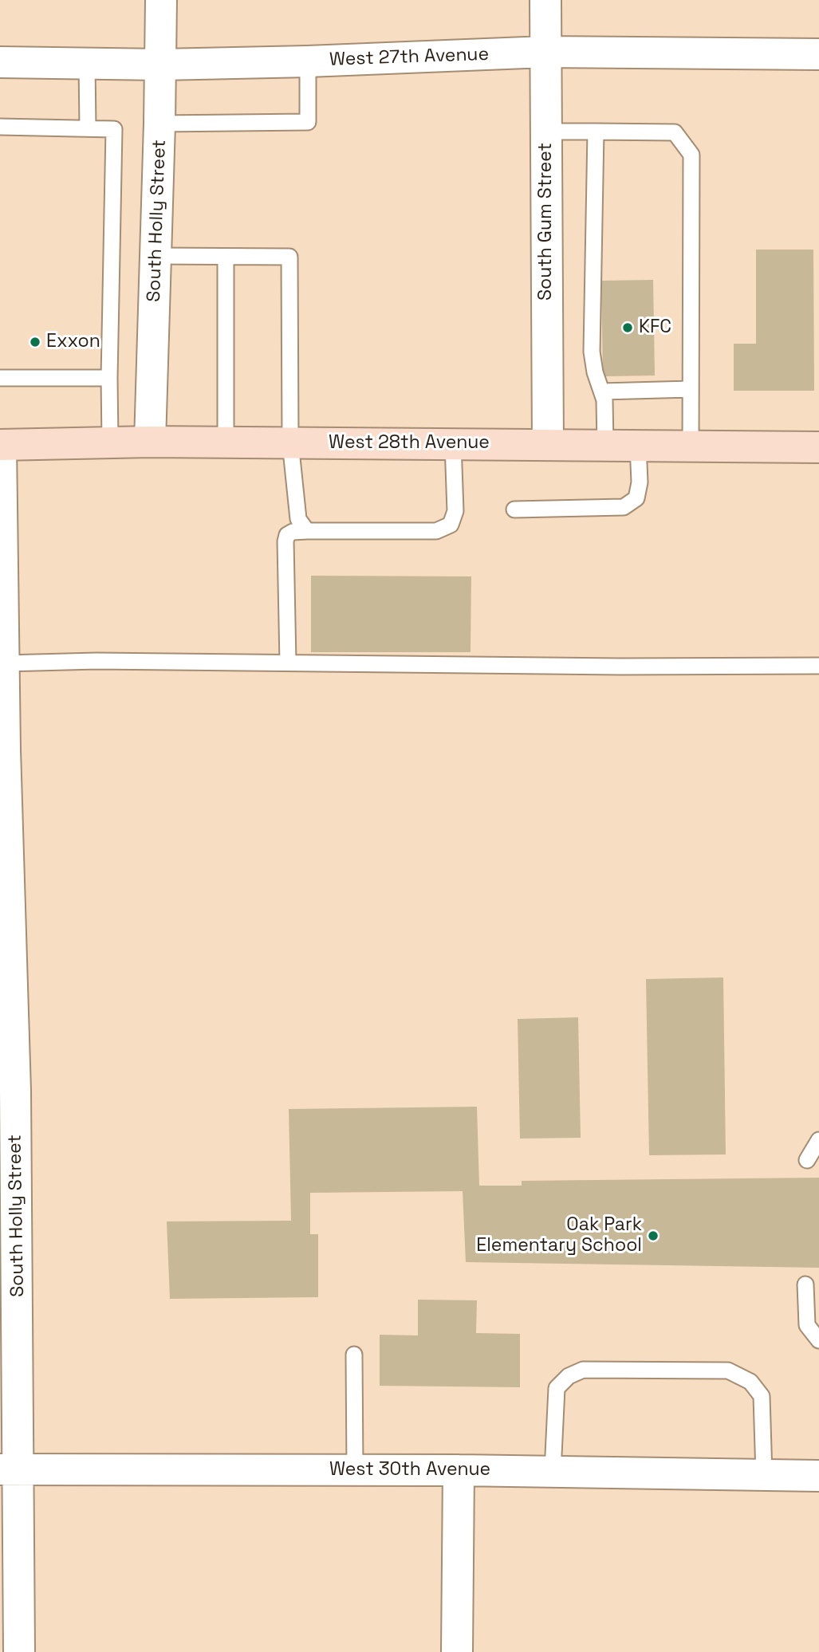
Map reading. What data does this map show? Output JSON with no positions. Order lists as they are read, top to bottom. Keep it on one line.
{"streets":{"main road":["West 28th Avenue"],"street":["West 27th Avenue","South Holly Street","South Gum Street","West 30th Avenue"]},"crossings":[["West 27th Avenue","South Holly Street"],["West 27th Avenue","South Gum Street"],["South Holly Street","West 28th Avenue"],["South Holly Street","West 30th Avenue"],["South Gum Street","West 28th Avenue"]],"places":["KFC","Exxon","Oak Park Elementary School"]}
